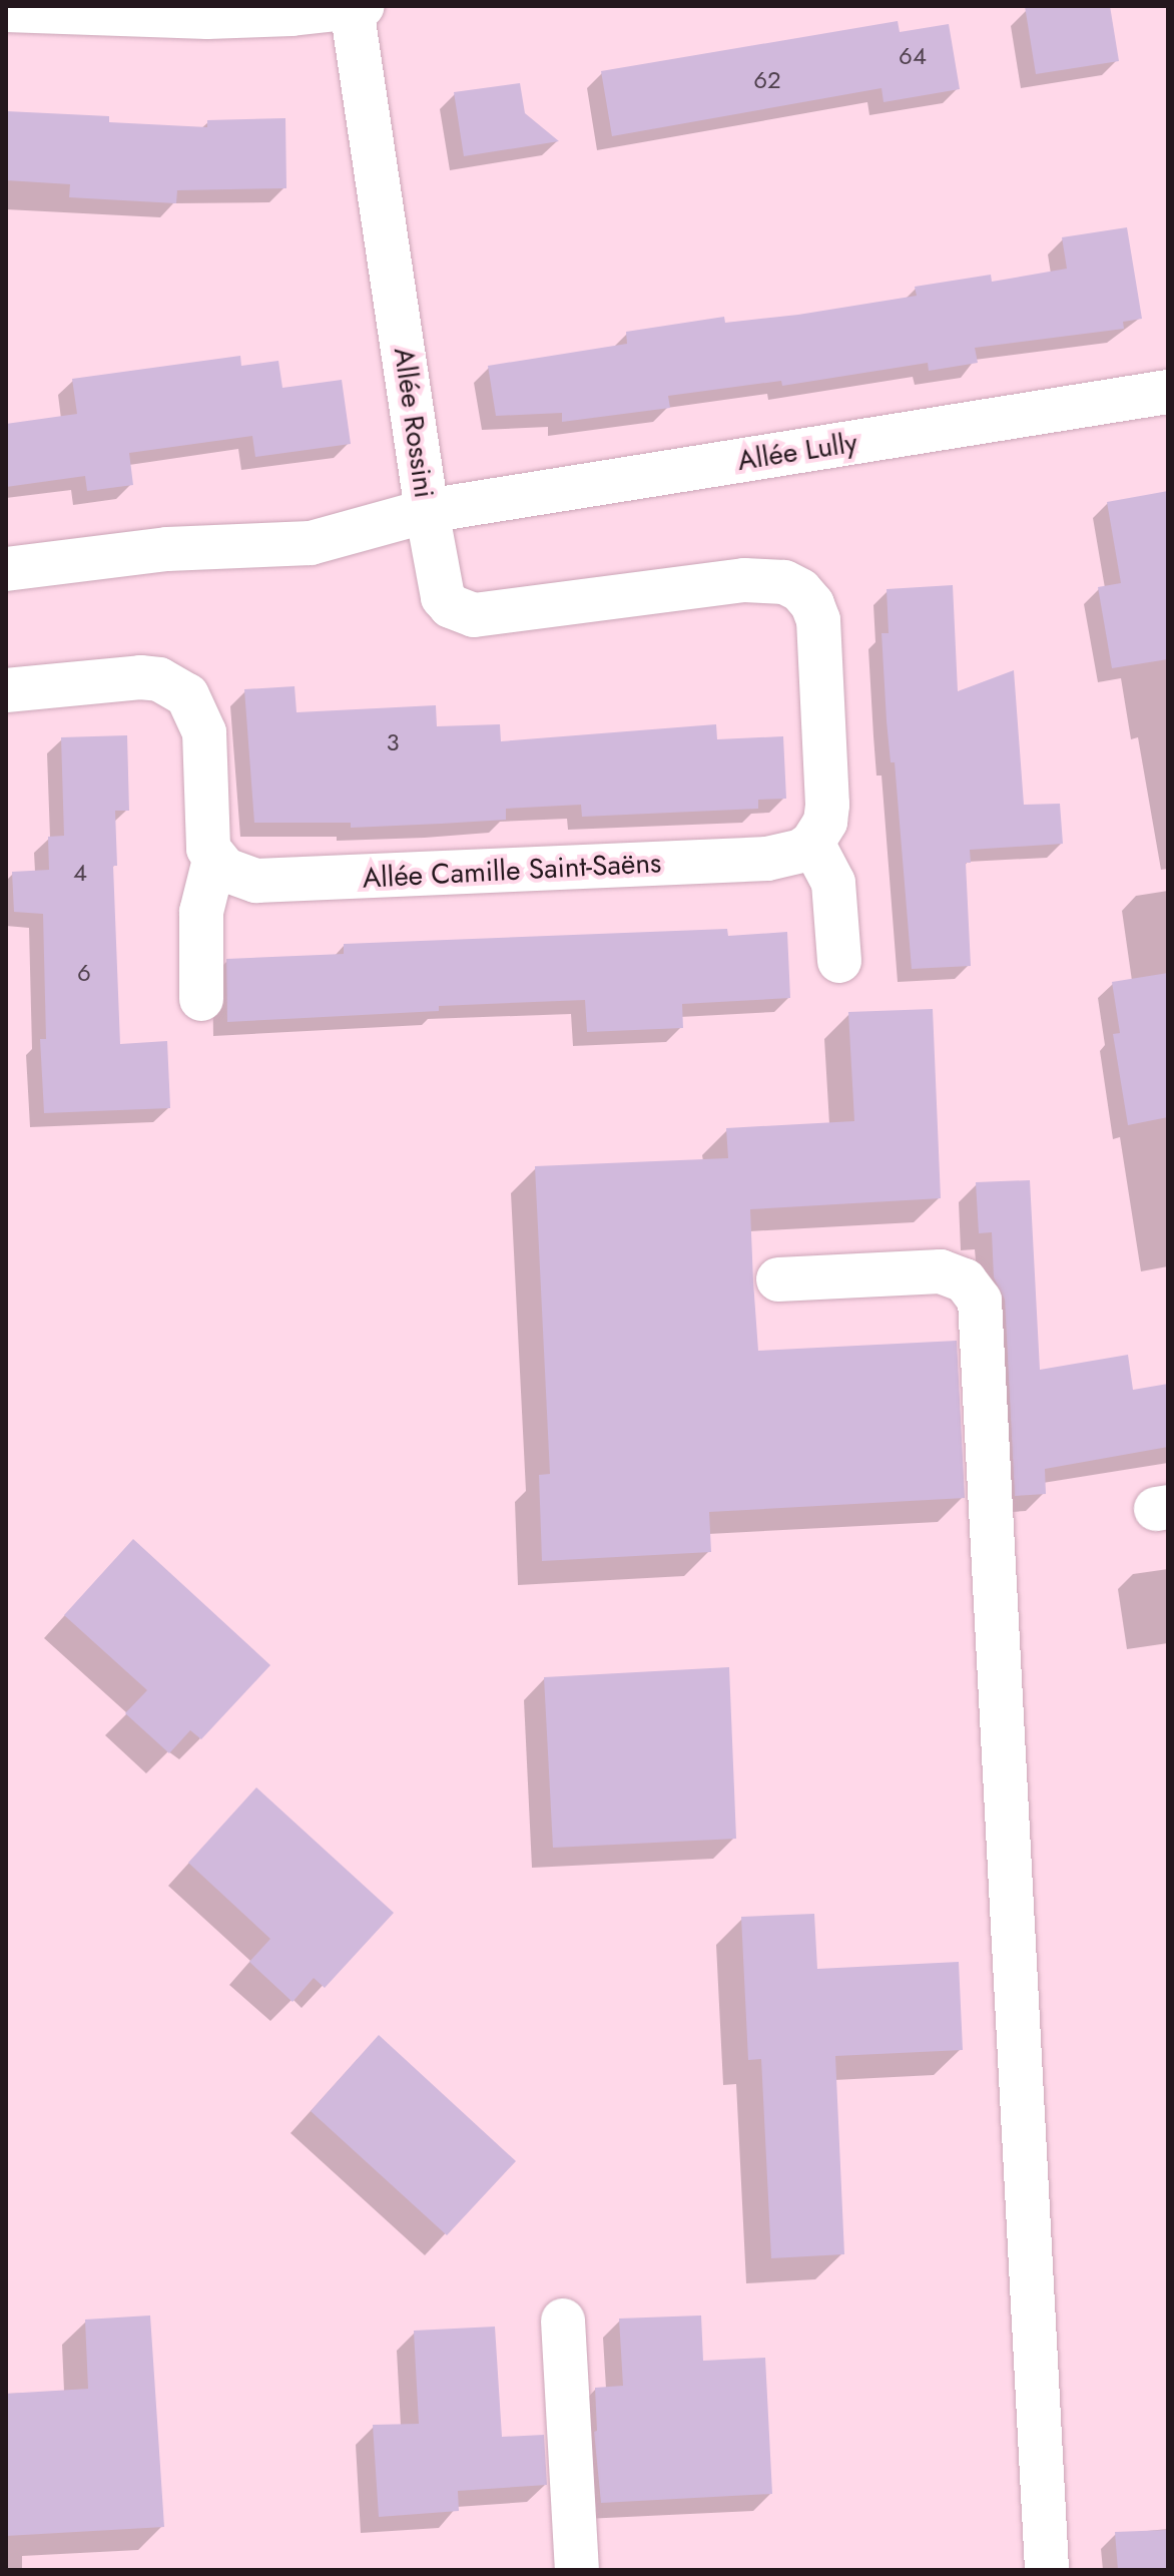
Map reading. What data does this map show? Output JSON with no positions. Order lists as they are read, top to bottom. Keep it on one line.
{"streets":{"street":["Allée Rossini","Allée Lully","Allée Camille Saint-Saëns"]},"crossings":[["Allée Rossini","Allée Lully"]],"house_numbers":["64","62","3","4","6"]}
